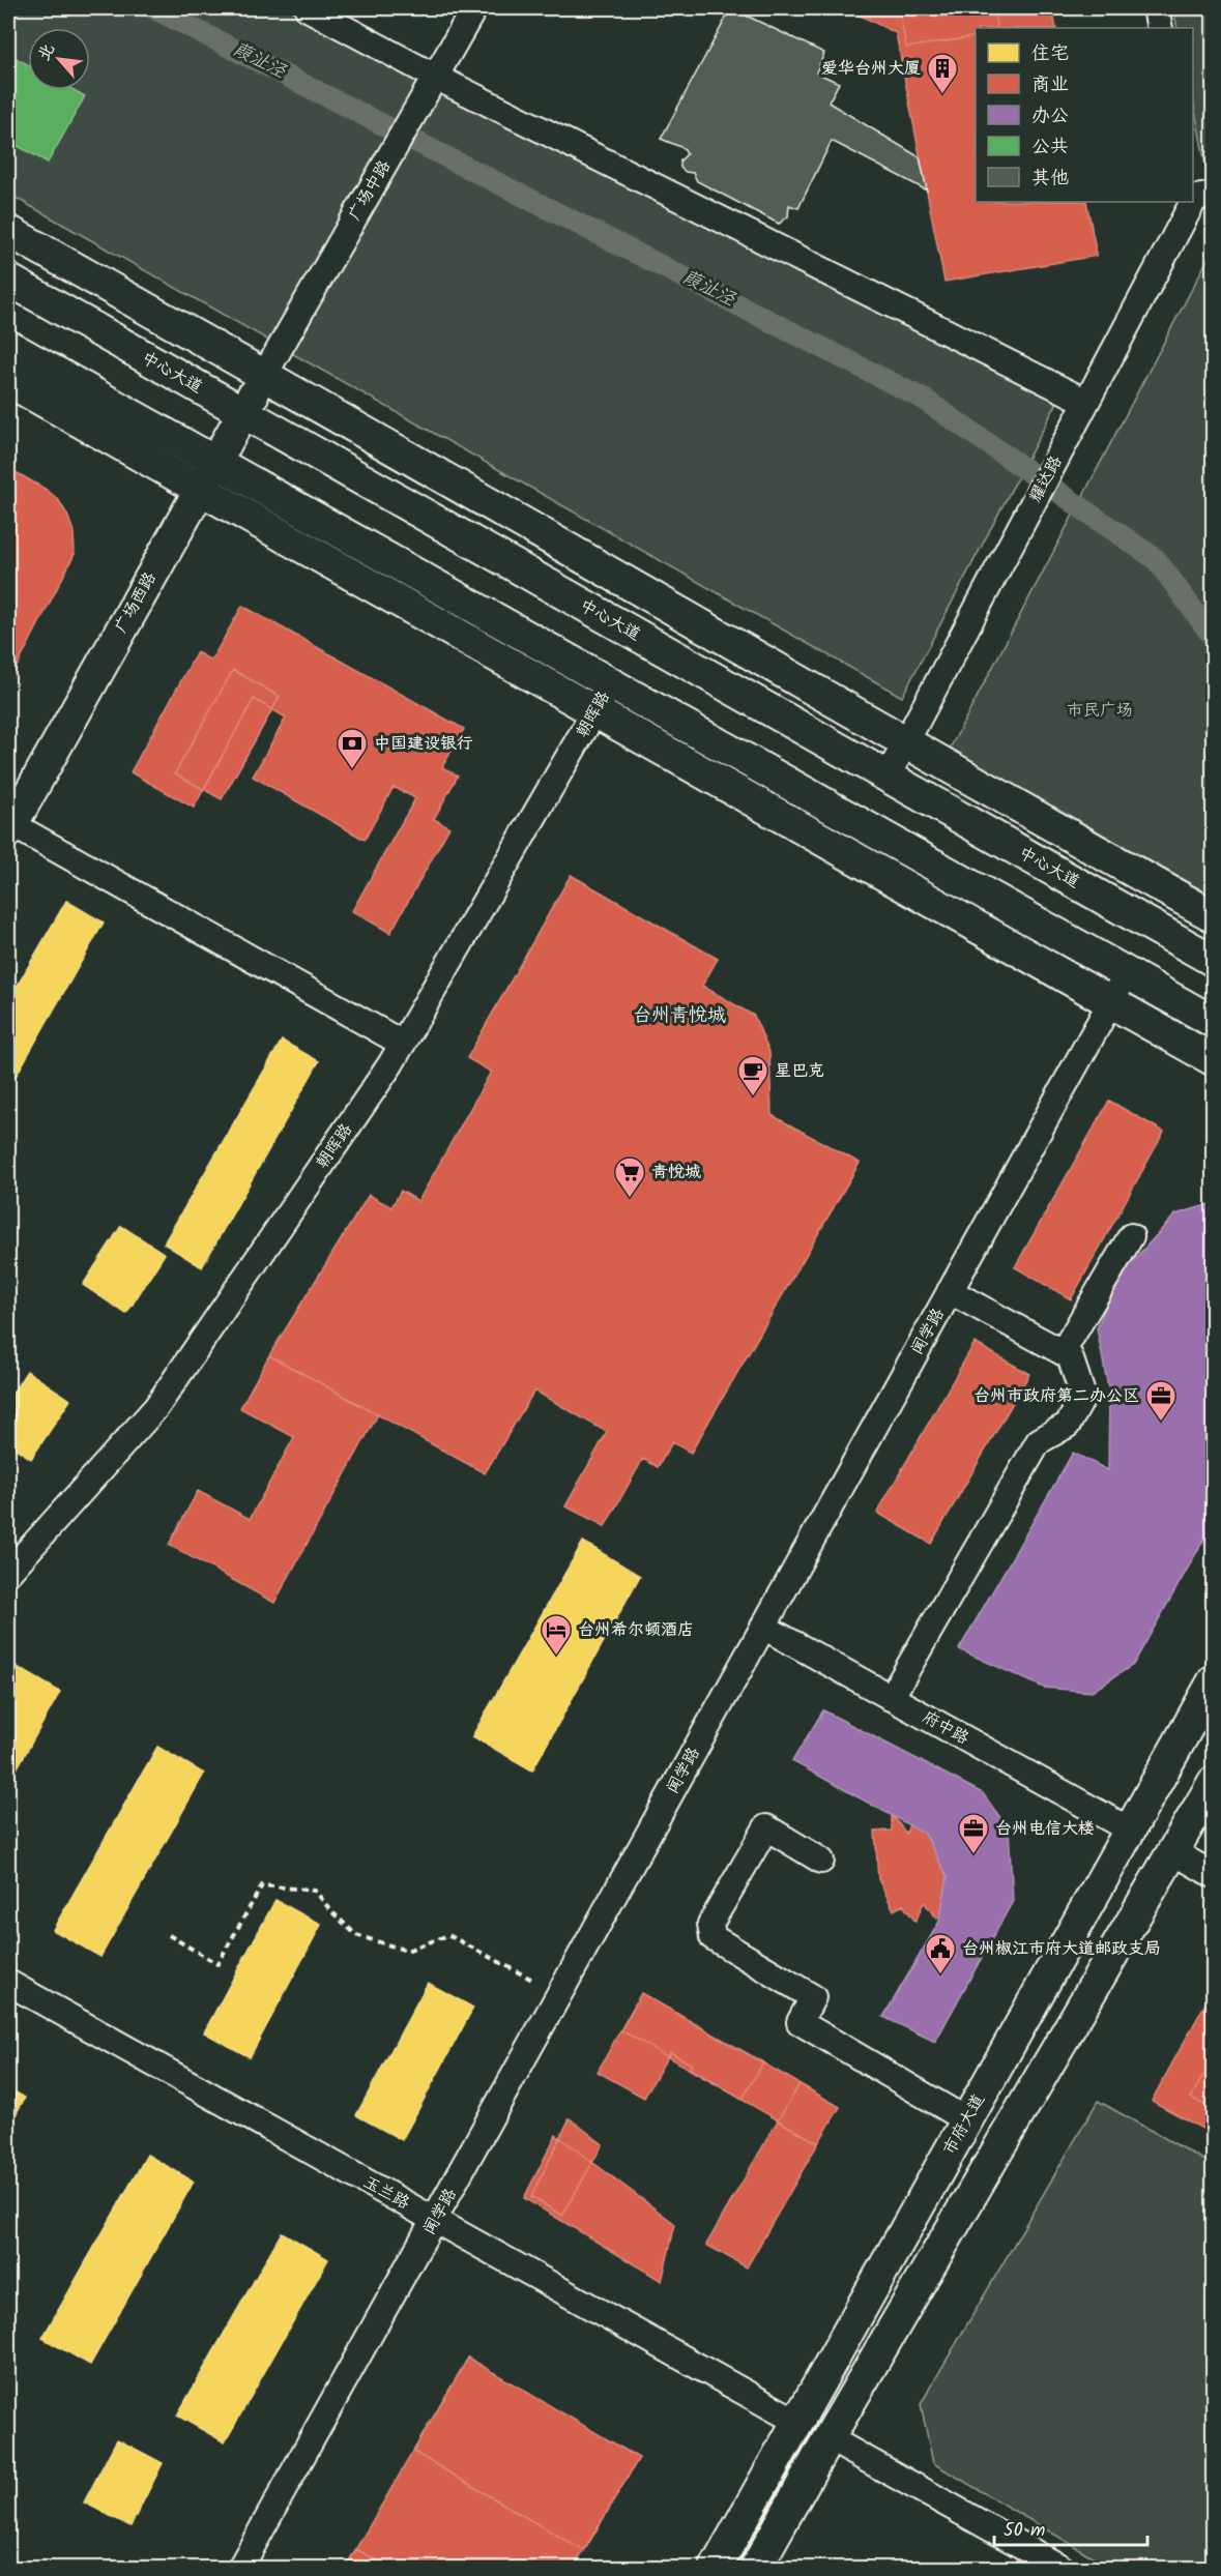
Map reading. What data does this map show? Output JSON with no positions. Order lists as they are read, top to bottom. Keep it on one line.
{"streets":{"main road":["中心大道","广场西路","市府大道"],"street":["广场中路","耀达路","朝晖路","闻学路","府中路","玉兰路"]},"crossings":[["广场中路","广场西路"],["中心大道","耀达路"],["中心大道","广场西路"],["闻学路","府中路"],["闻学路","玉兰路"],["府中路","市府大道"],["市府大道","玉兰路"]],"districts":["台州青悦城"],"water":["葭沚泾"],"parks":["市民广场"],"places":{"building":["爱华台州大厦"],"bank":["中国建设银行"],"cafe":["星巴克"],"supermarket":["青悦城"],"office":["台州市政府第二办公区","台州电信大楼"],"hotel":["台州希尔顿酒店"],"public building":["台州椒江市府大道邮政支局"]},"legend":["住宅","商业","办公","公共","其他"],"scale_bar":"50 m","north":"top left"}
